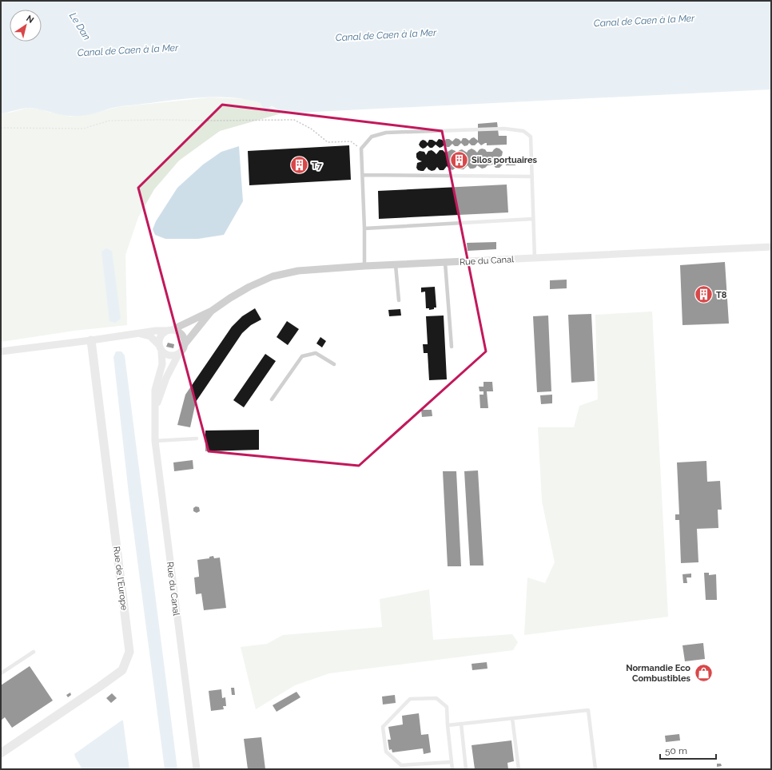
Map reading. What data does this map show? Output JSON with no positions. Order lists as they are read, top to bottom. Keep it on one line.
{"streets":{"street":["Rue du Canal","Rue de l'Europe"]},"water":["Canal de Caen à la Mer","Le Dan"],"places":{"building":["Silos portuaires","T7","T8"],"shop":["Normandie Eco Combustibles"]},"scale_bar":"50 m","north":"top right"}
